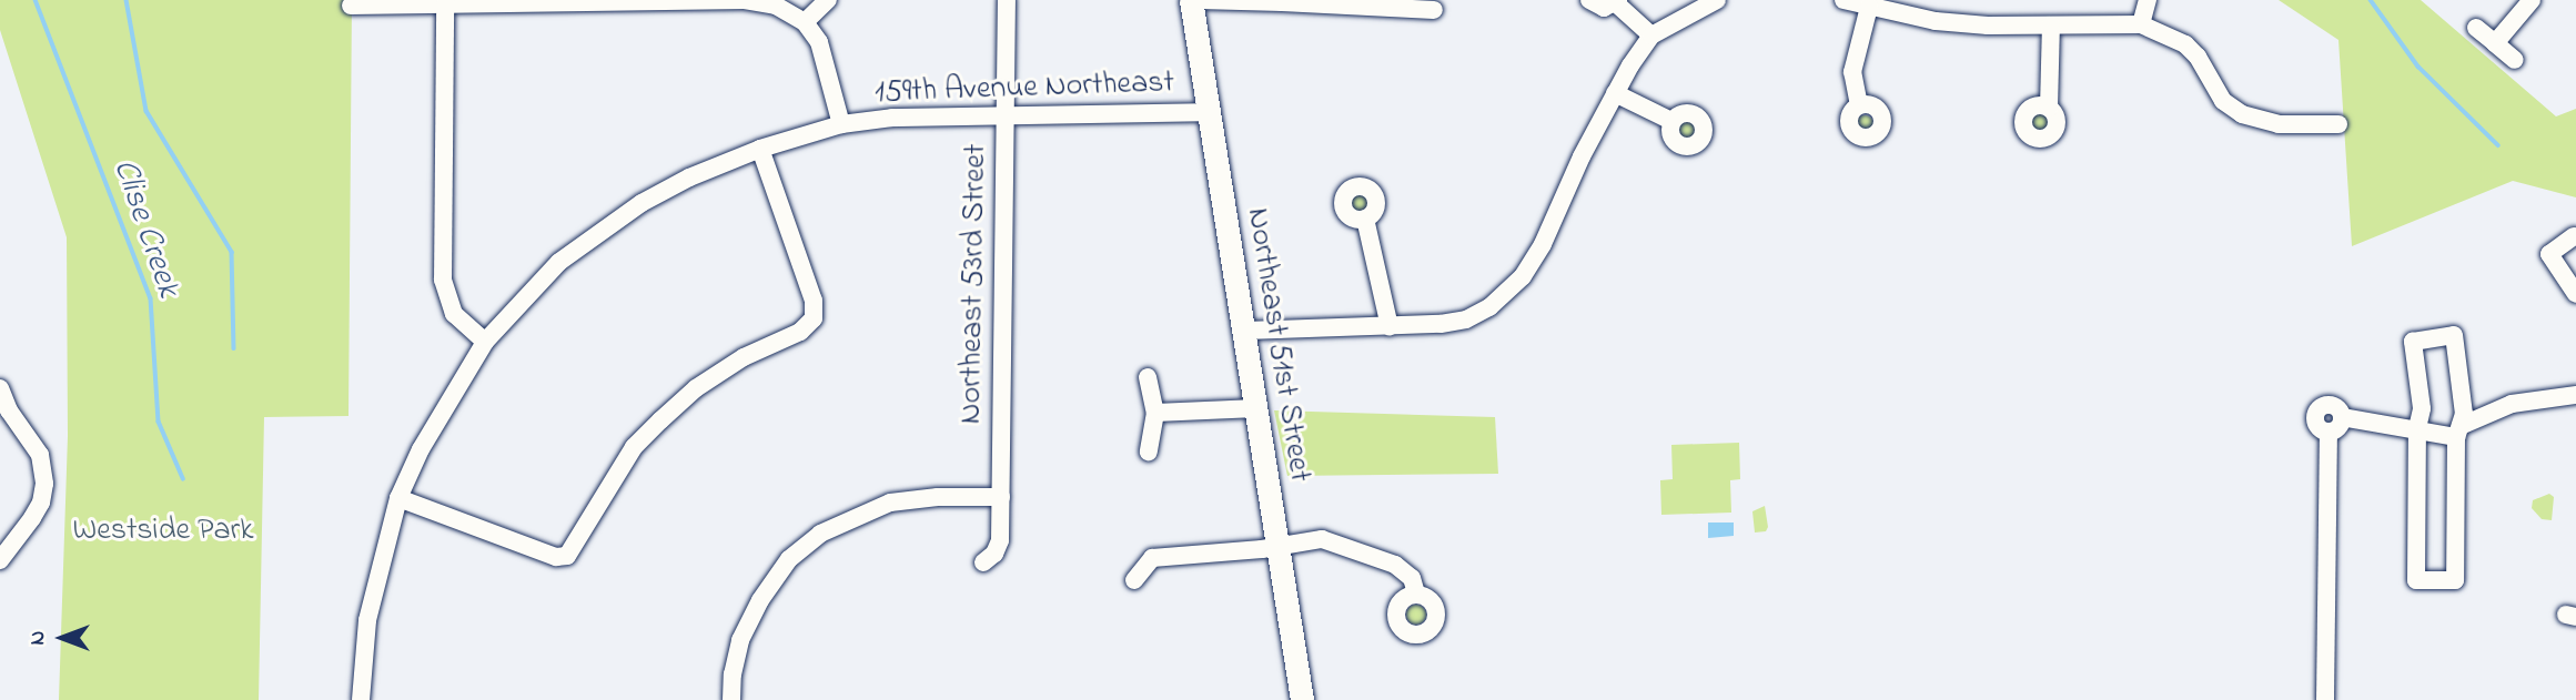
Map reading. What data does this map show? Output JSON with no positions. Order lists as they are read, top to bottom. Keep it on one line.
{"streets":{"main road":["Northeast 51st Street"],"street":["159th Avenue Northeast","Northeast 53rd Street"]},"crossings":[["159th Avenue Northeast","Northeast 53rd Street"],["159th Avenue Northeast","Northeast 51st Street"]],"water":["Clise Creek"],"parks":["Westside Park"],"north":"left"}
